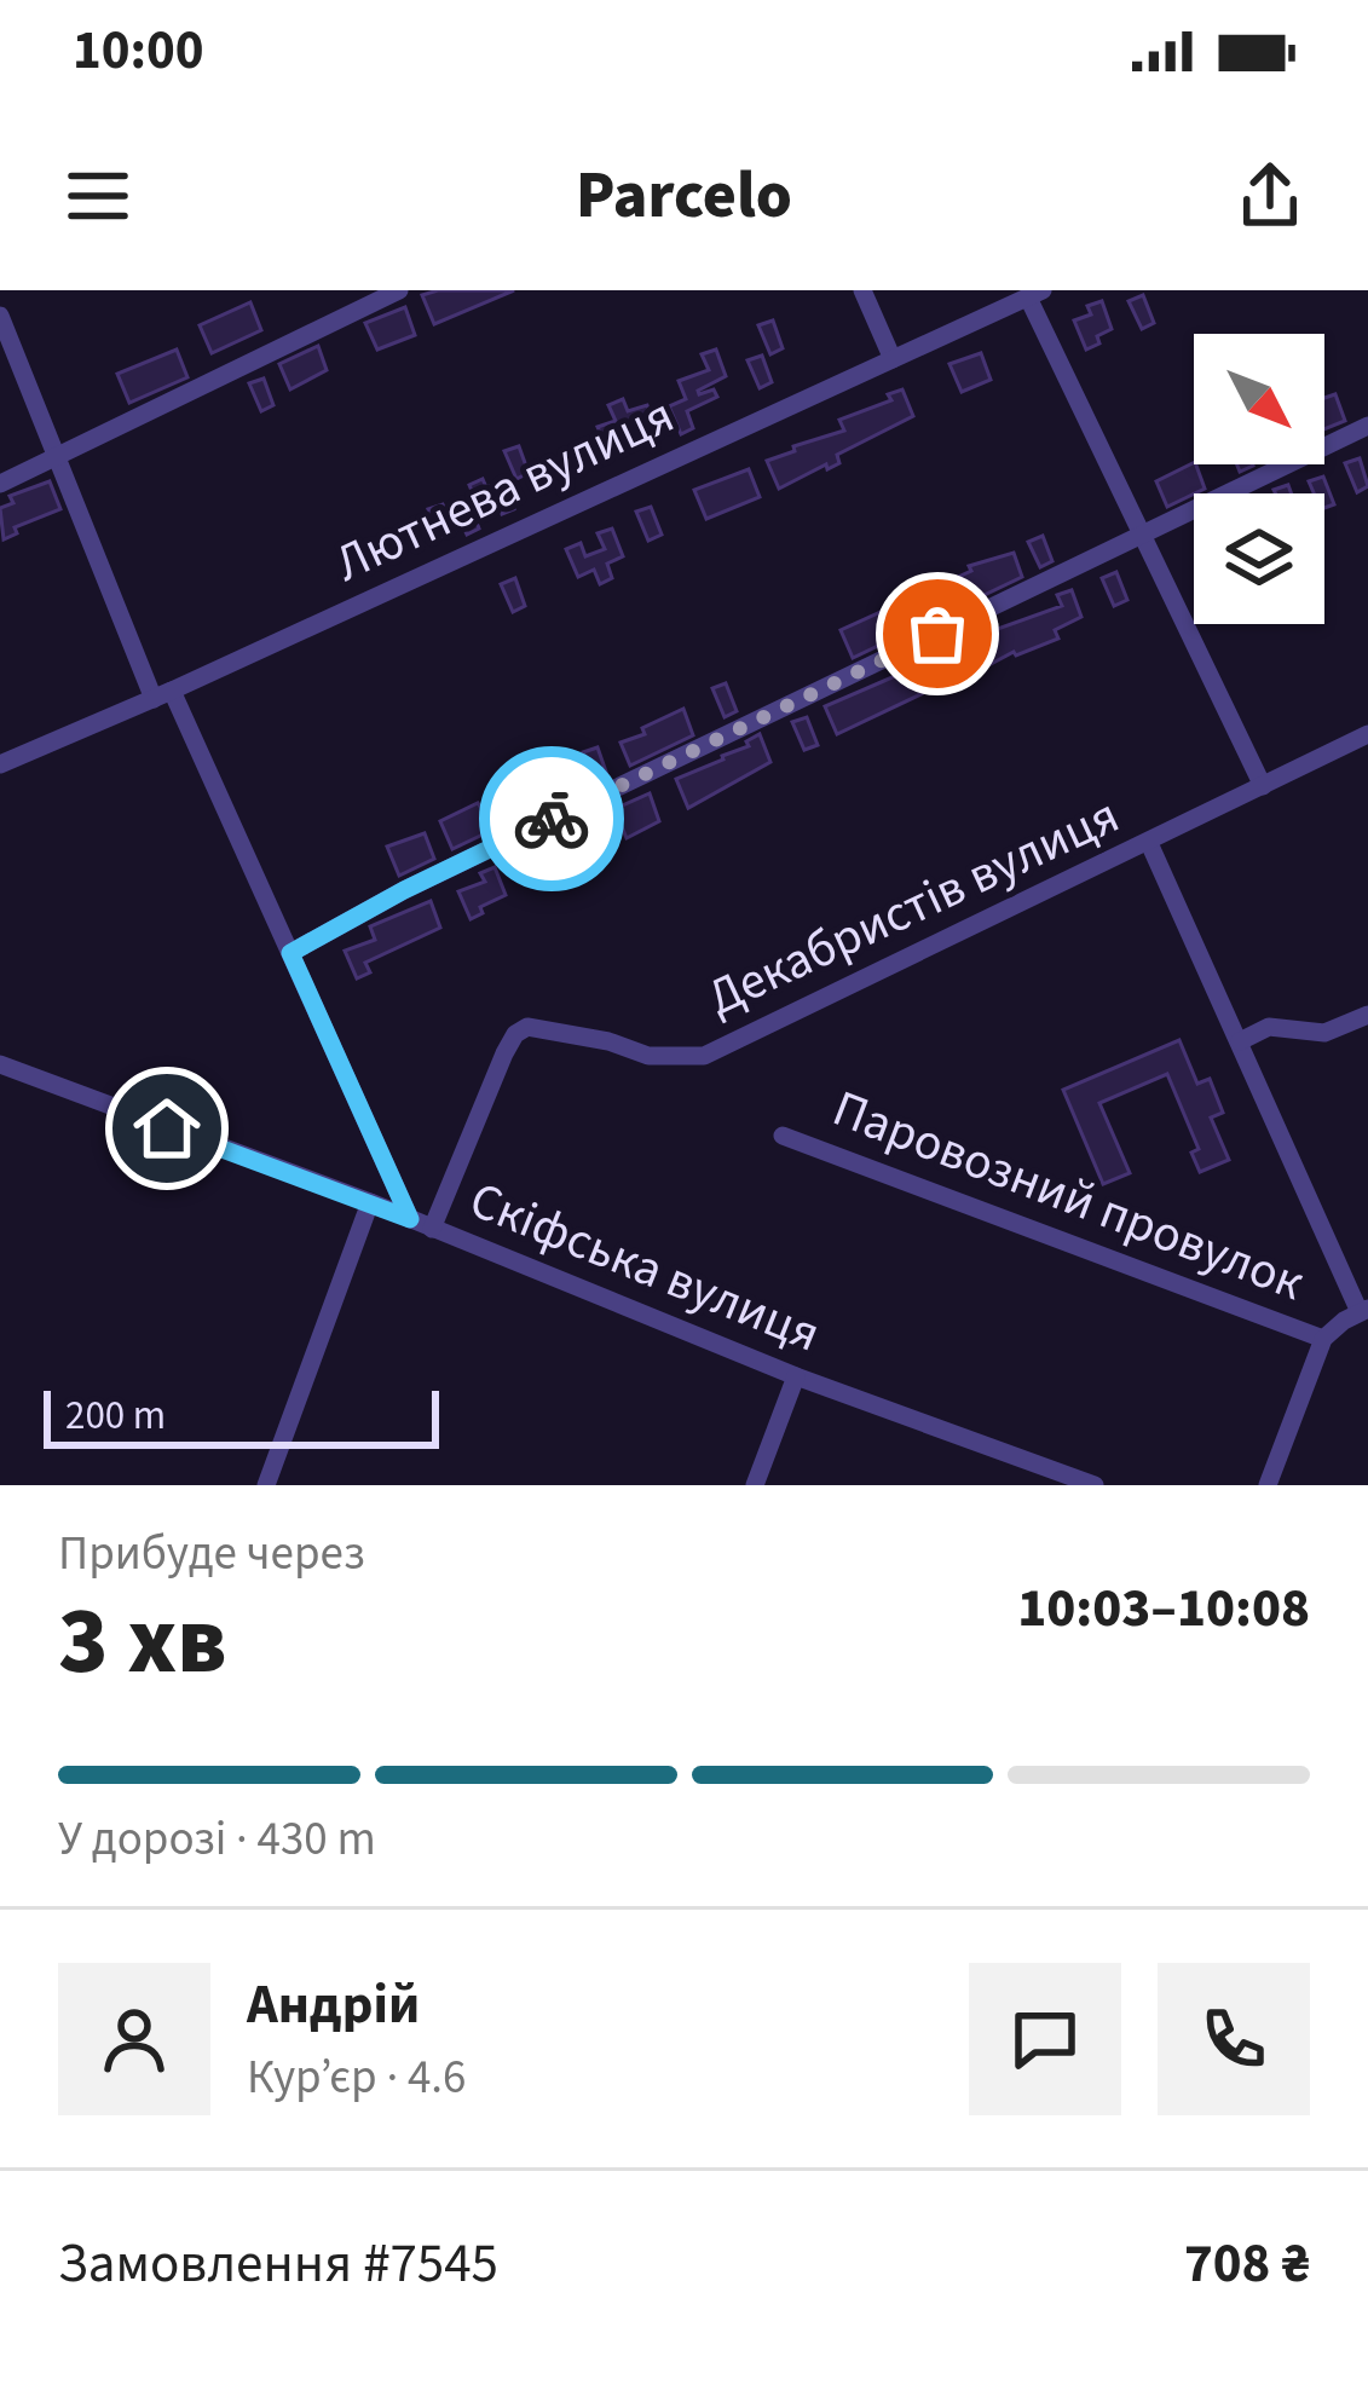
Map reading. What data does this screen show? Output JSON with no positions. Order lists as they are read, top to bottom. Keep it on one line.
{"streets":{"street":["Лютнева вулиця","Декабристів вулиця","Паровозний провулок","Скіфська вулиця"]},"crossings":[["Декабристів вулиця","Скіфська вулиця"]],"scale_bar":"200 m","north":"bottom right","page":{"status":"10:00","header":"Parcelo","scale":"200 m","heading":["3 хв","Прибуде через","10:03–10:08"],"panel":["Андрій","Кур’єр · 4.6","Замовлення #7545","708 ₴"],"bar":"У дорозі · 430 m"}}
